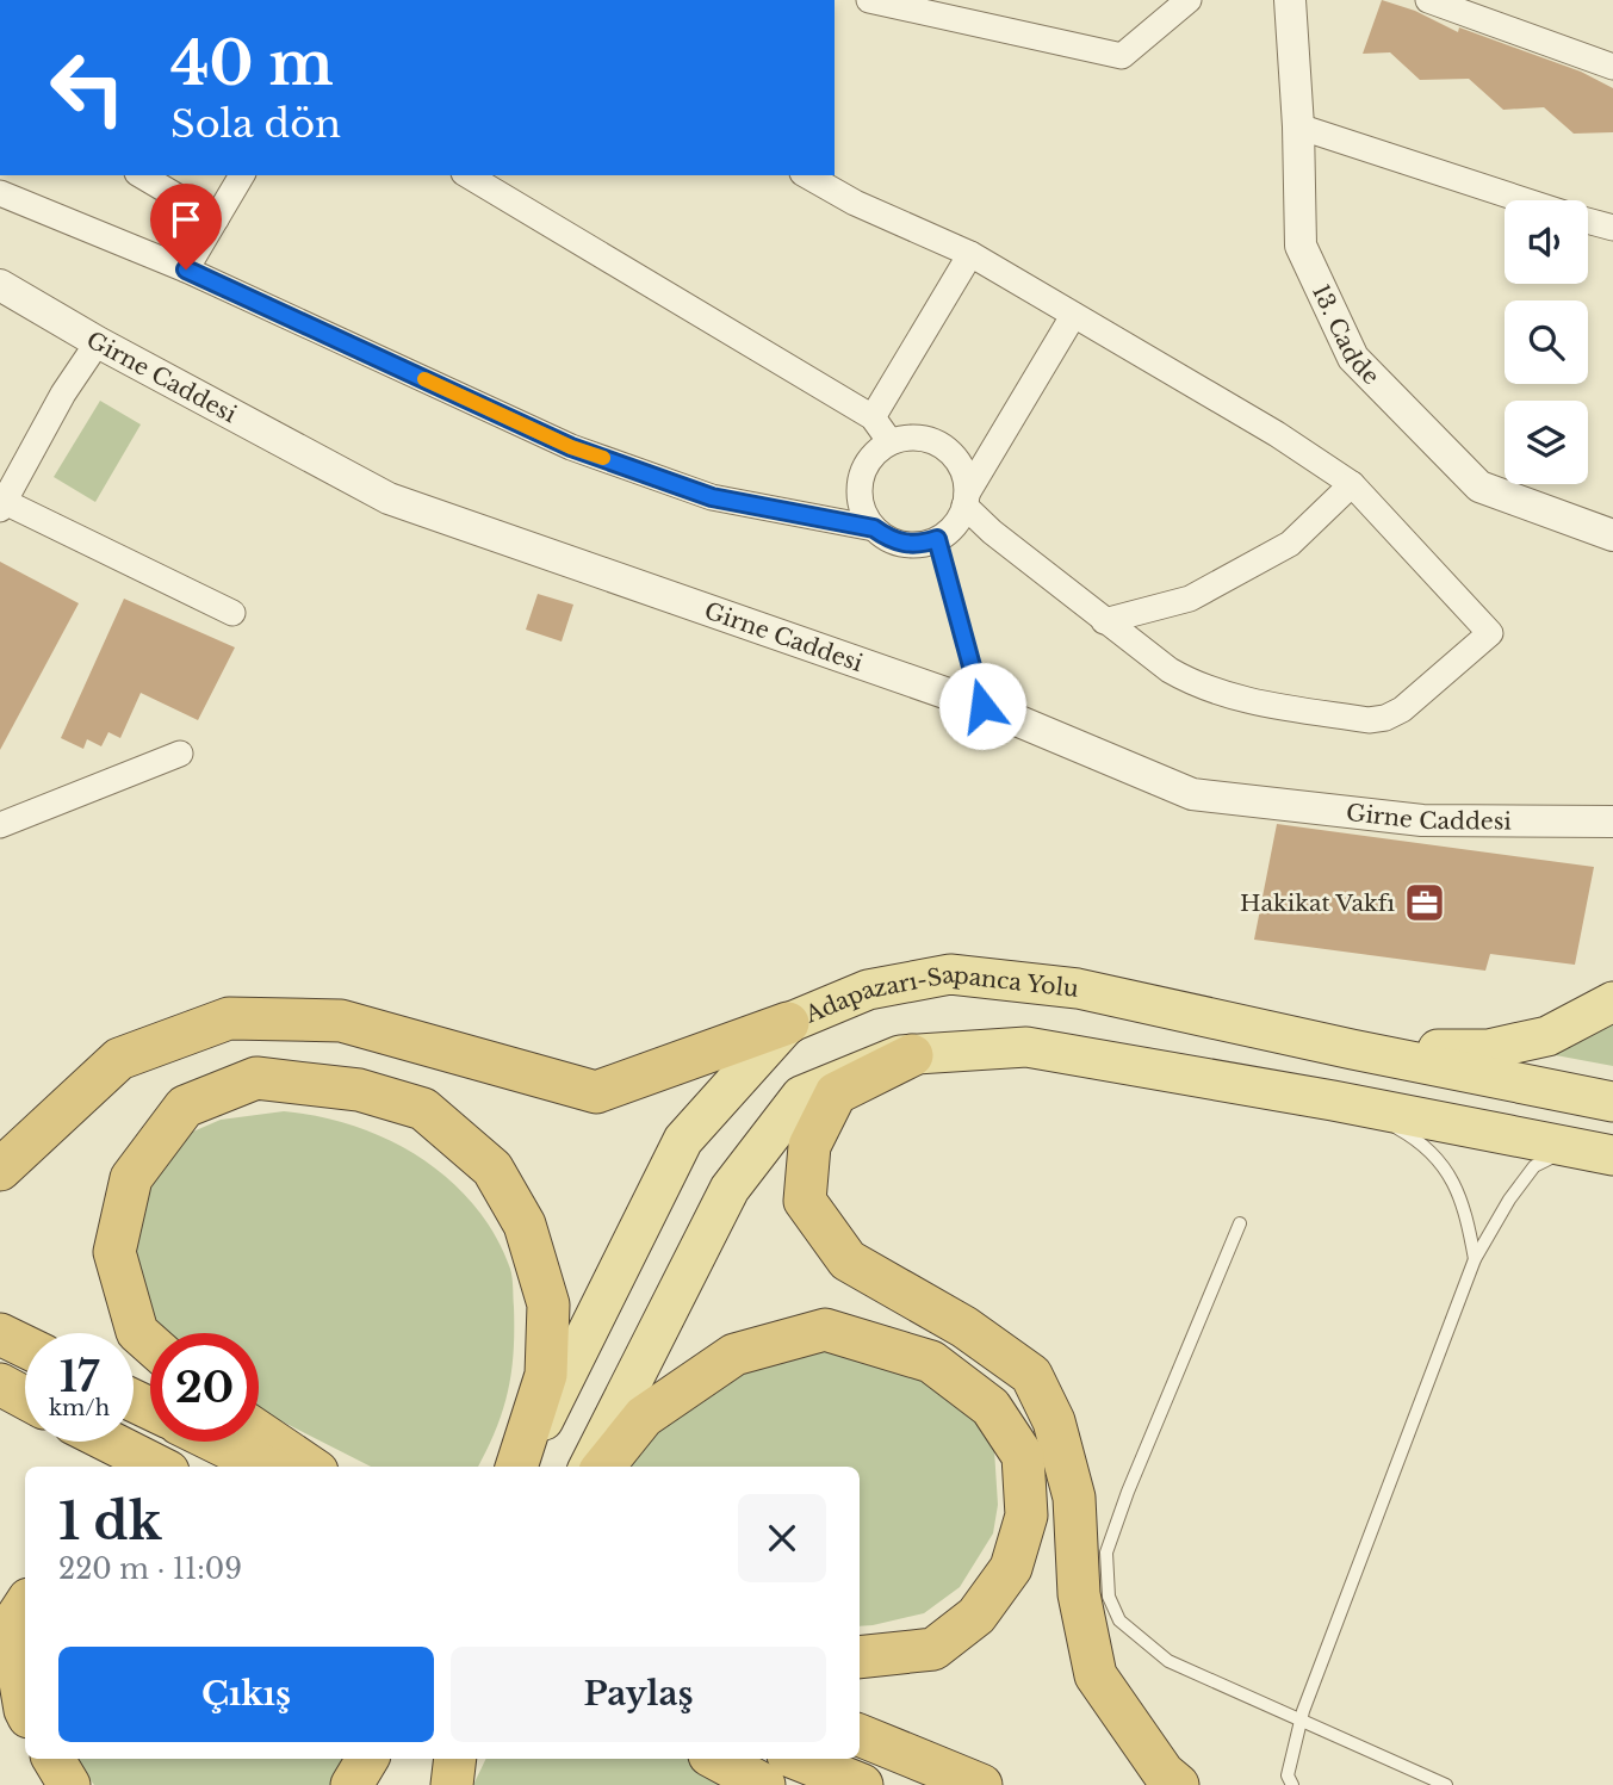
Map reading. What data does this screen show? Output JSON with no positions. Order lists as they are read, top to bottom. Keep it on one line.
{"streets":{"main road":["Adapazarı-Sapanca Yolu"],"street":["13. Cadde","Girne Caddesi"]},"places":{"office":["Hakikat Vakfı"]},"page":{"turn":["40 m","Sola dön"],"speed":"17 km/h","limit":"20","heading":["1 dk","220 m · 11:09"],"buttons":["Çıkış","Paylaş"]}}
